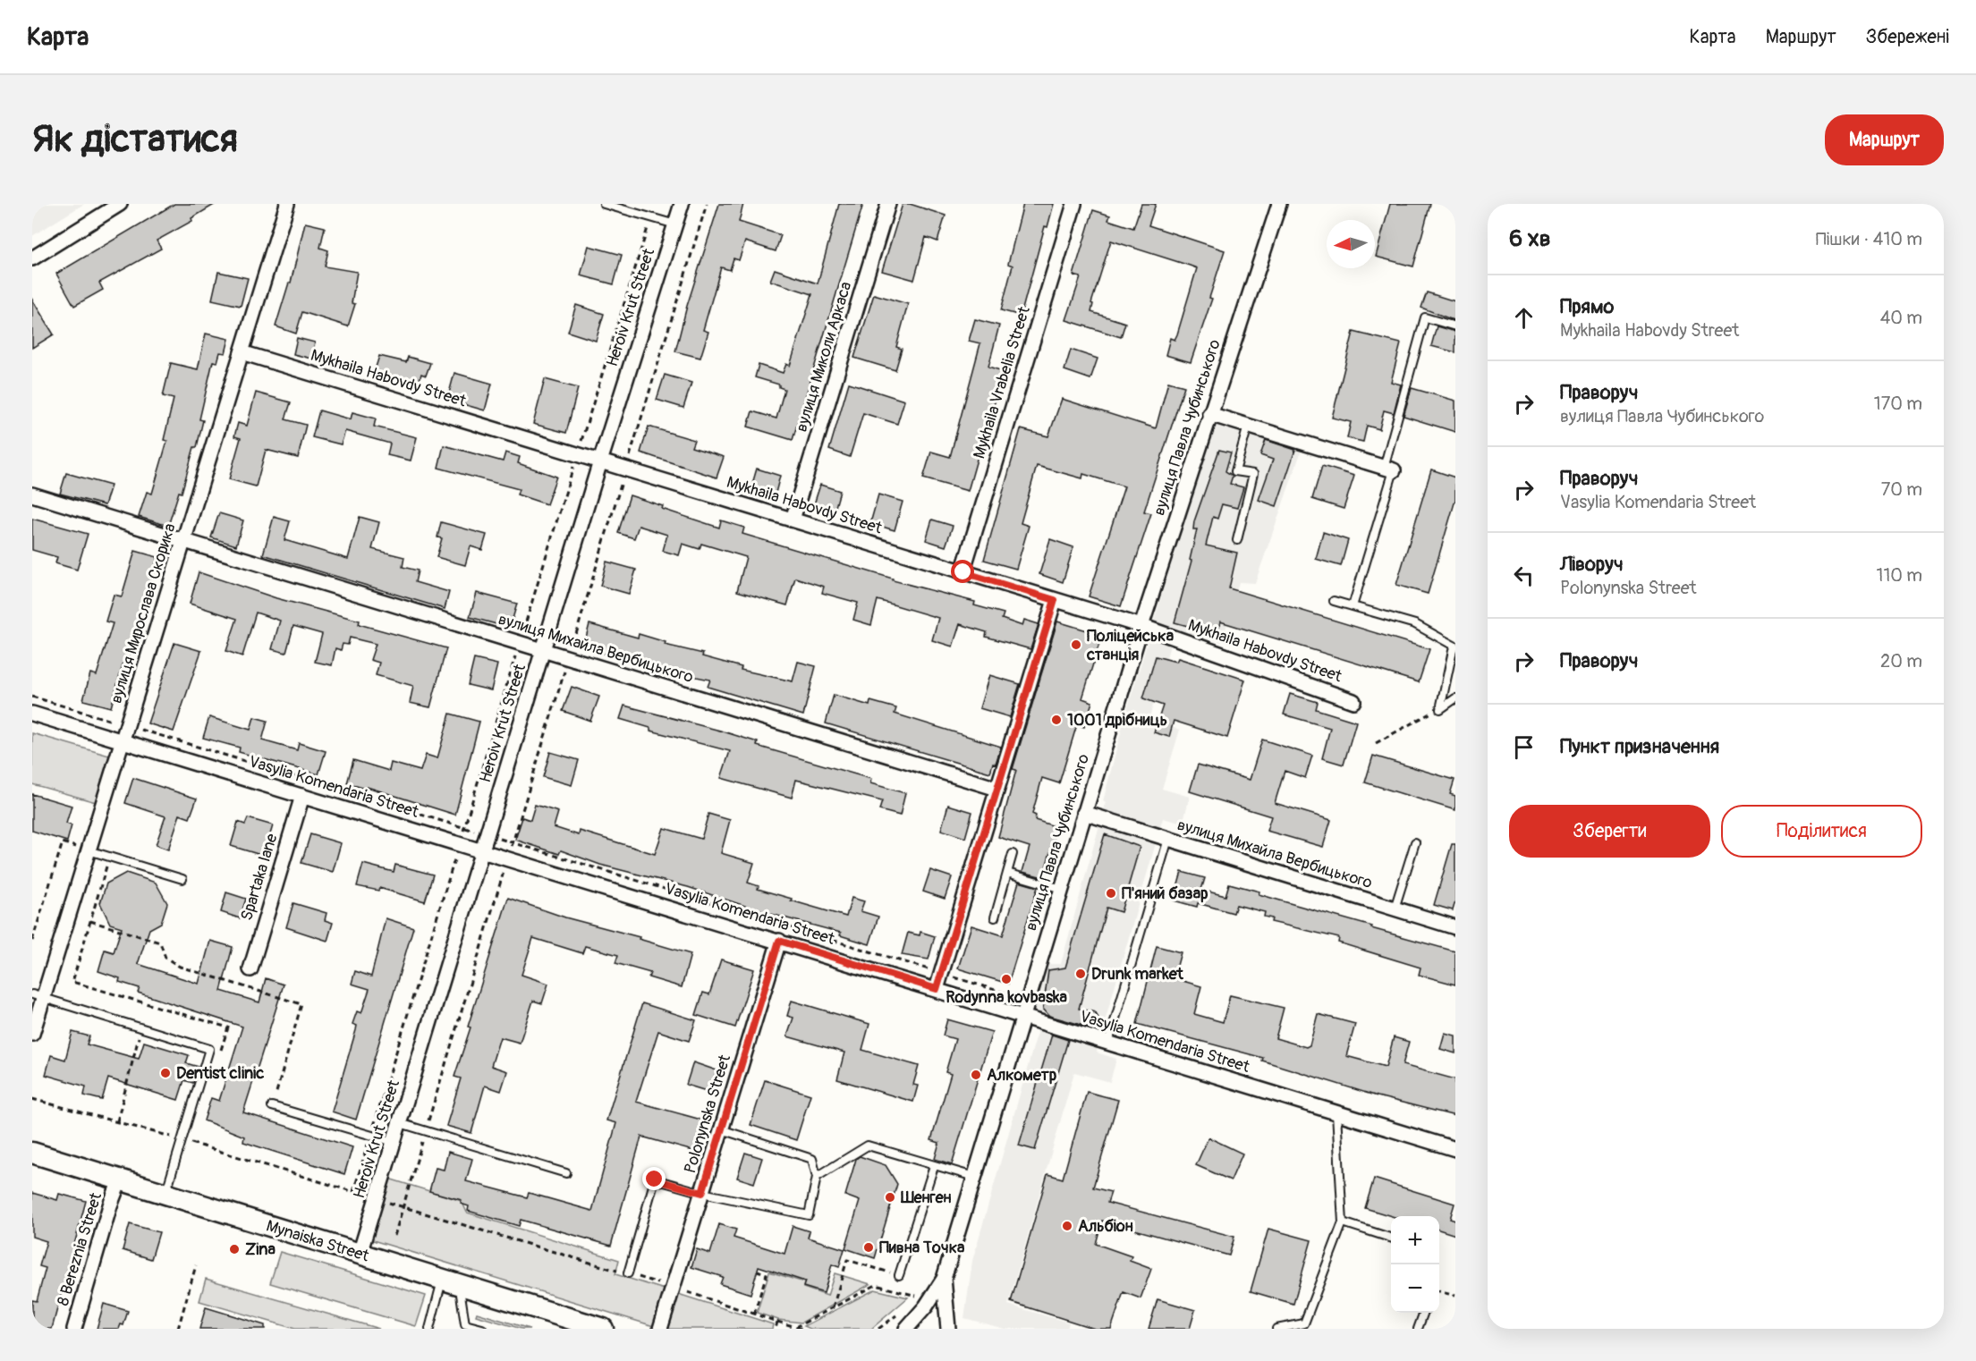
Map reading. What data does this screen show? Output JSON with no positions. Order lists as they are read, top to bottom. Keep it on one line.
{"streets":{"main road":["Mynaiska Street"],"street":["Heroiv Krut Street","вулиця Миколи Аркаса","Mykhaila Habovdy Street","Mykhaila Vrabelia Street","вулиця Павла Чубинського","вулиця Мирослава Скорика","вулиця Михайла Вербицького","Vasylia Komendaria Street","Spartaka lane","Polonynska Street","8 Bereznia Street"]},"crossings":[["Heroiv Krut Street","Mykhaila Habovdy Street"],["Heroiv Krut Street","вулиця Михайла Вербицького"],["Heroiv Krut Street","Vasylia Komendaria Street"],["Heroiv Krut Street","Mynaiska Street"],["вулиця Миколи Аркаса","Mykhaila Habovdy Street"],["Mykhaila Habovdy Street","Mykhaila Vrabelia Street"],["Mykhaila Habovdy Street","вулиця Павла Чубинського"],["Mykhaila Habovdy Street","вулиця Мирослава Скорика"],["вулиця Павла Чубинського","вулиця Михайла Вербицького"],["вулиця Павла Чубинського","Vasylia Komendaria Street"],["вулиця Мирослава Скорика","вулиця Михайла Вербицького"],["вулиця Мирослава Скорика","Vasylia Komendaria Street"],["Vasylia Komendaria Street","Spartaka lane"],["Vasylia Komendaria Street","Polonynska Street"],["Mynaiska Street","8 Bereznia Street"]],"places":["Поліцейська станція","1001 дрібниць","П'яний базар","Drunk market","Rodynna kovbaska","Dentist clinic","Алкометр","Шенген","Альбіон","Пивна Точка","Zina"],"north":"left","page":{"header":"Карта","nav":["Карта","Маршрут","Збережені"],"buttons":["Маршрут",["Зберегти","Поділитися"]],"title":"Як дістатися","heading":["6 хв","Пішки · 410 m"],"list":[["Прямо","Mykhaila Habovdy Street","40 m"],["Праворуч","вулиця Павла Чубинського","170 m"],["Праворуч","Vasylia Komendaria Street","70 m"],["Ліворуч","Polonynska Street","110 m"],["Праворуч","20 m"],"Пункт призначення"],"map_buttons":["+","−"]}}
